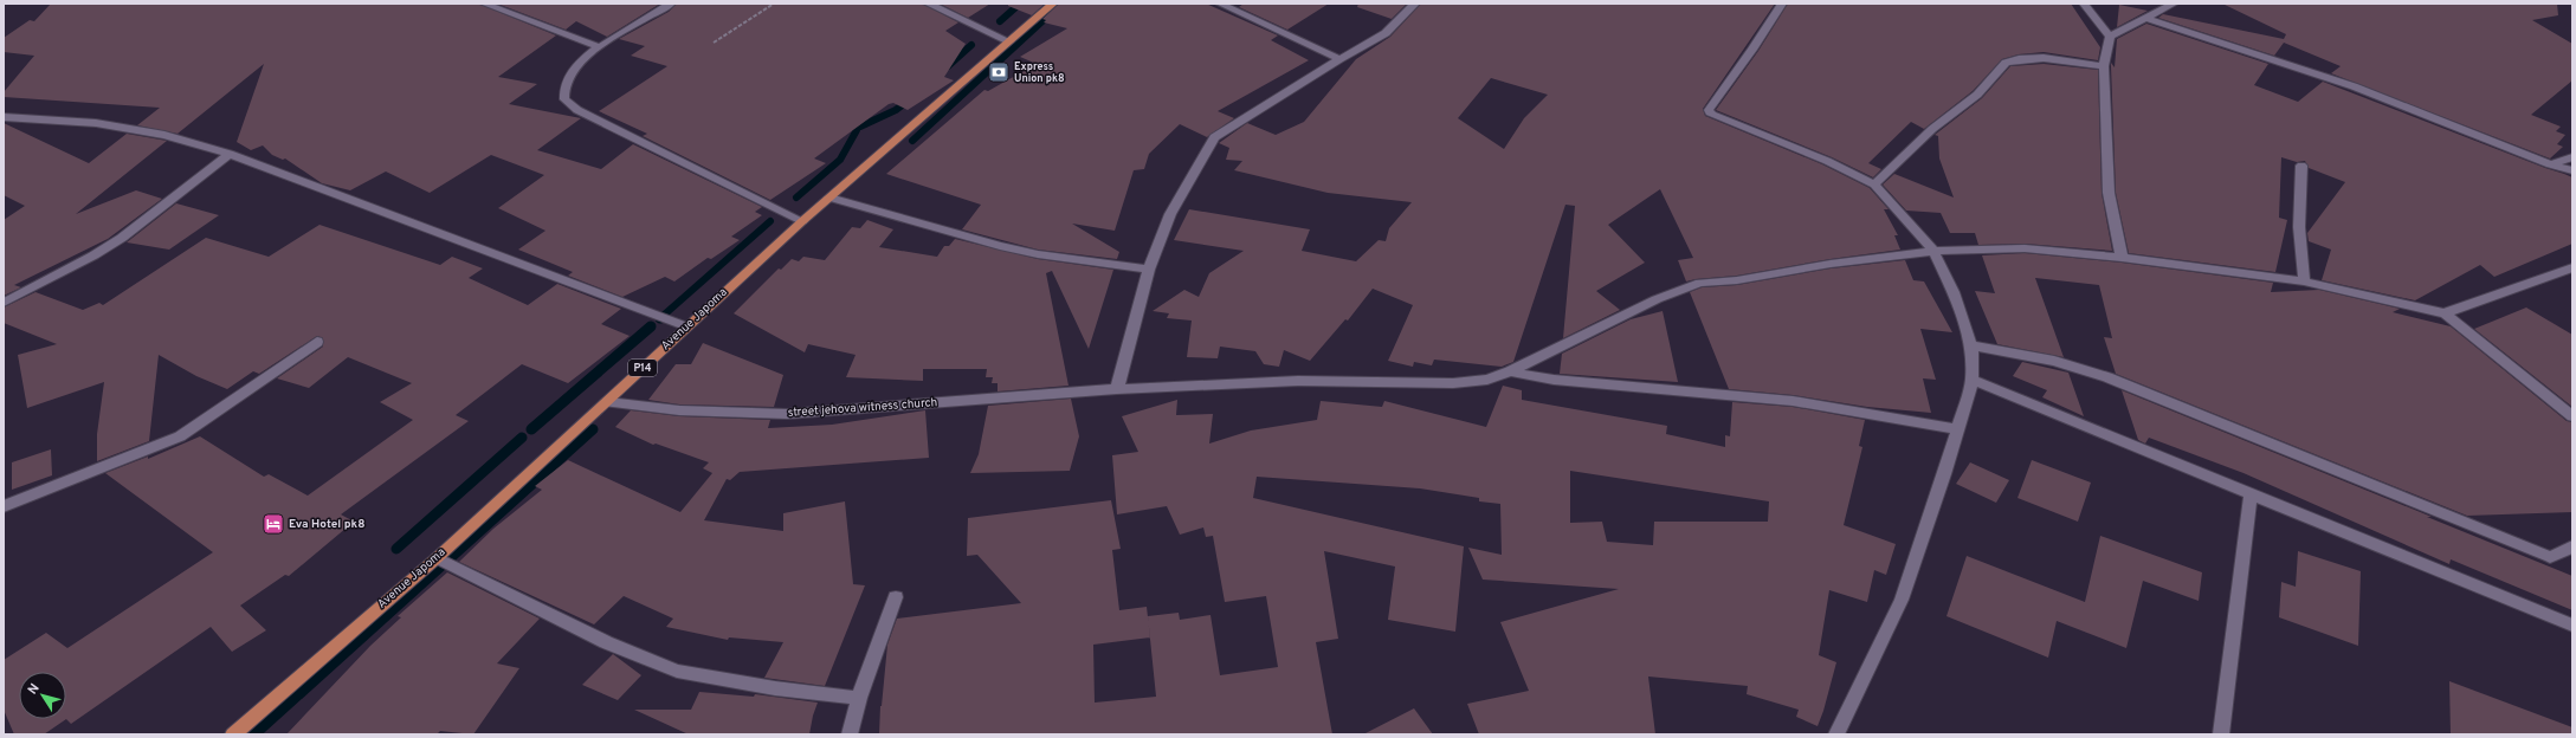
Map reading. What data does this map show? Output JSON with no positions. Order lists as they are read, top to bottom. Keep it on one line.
{"streets":{"main road":["Avenue Japoma","P14"],"street":["street jehova witness church"]},"crossings":[["Avenue Japoma","street jehova witness church"]],"places":{"bank":["Express Union pk8"],"hotel":["Eva Hotel pk8"]},"north":"top left"}
